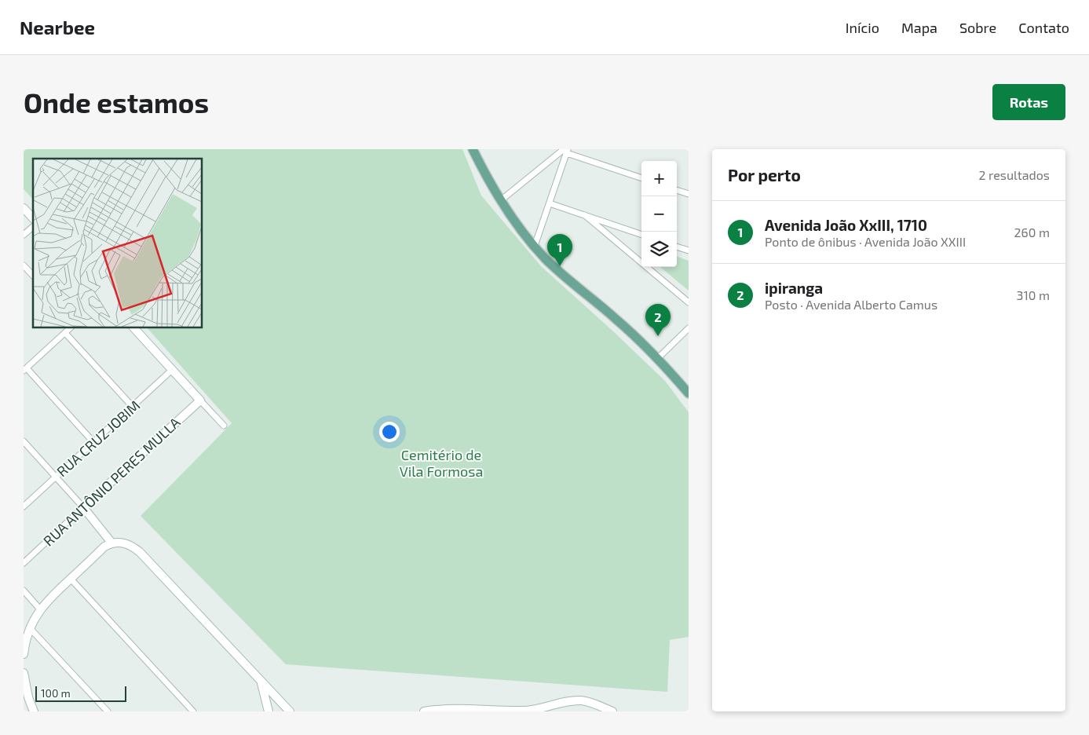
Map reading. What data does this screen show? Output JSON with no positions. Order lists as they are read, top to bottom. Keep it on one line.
{"streets":{"street":["RUA CRUZ JOBIM","RUA ANTÔNIO PERES MULLA"]},"parks":["Cemitério de Vila Formosa"],"scale_bar":"100 m","page":{"header":"Nearbee","nav":["Início","Mapa","Sobre","Contato"],"buttons":"Rotas","title":"Onde estamos","heading":["Por perto","2 resultados"],"map_buttons":["+","−"],"list":[{"mark":"1","name":"Avenida João XxIII, 1710","note":"Ponto de ônibus · Avenida João XXIII","value":"260 m"},{"mark":"2","name":"ipiranga","note":"Posto · Avenida Alberto Camus","value":"310 m"}],"pins":["1","2"],"scale":"100 m"}}
